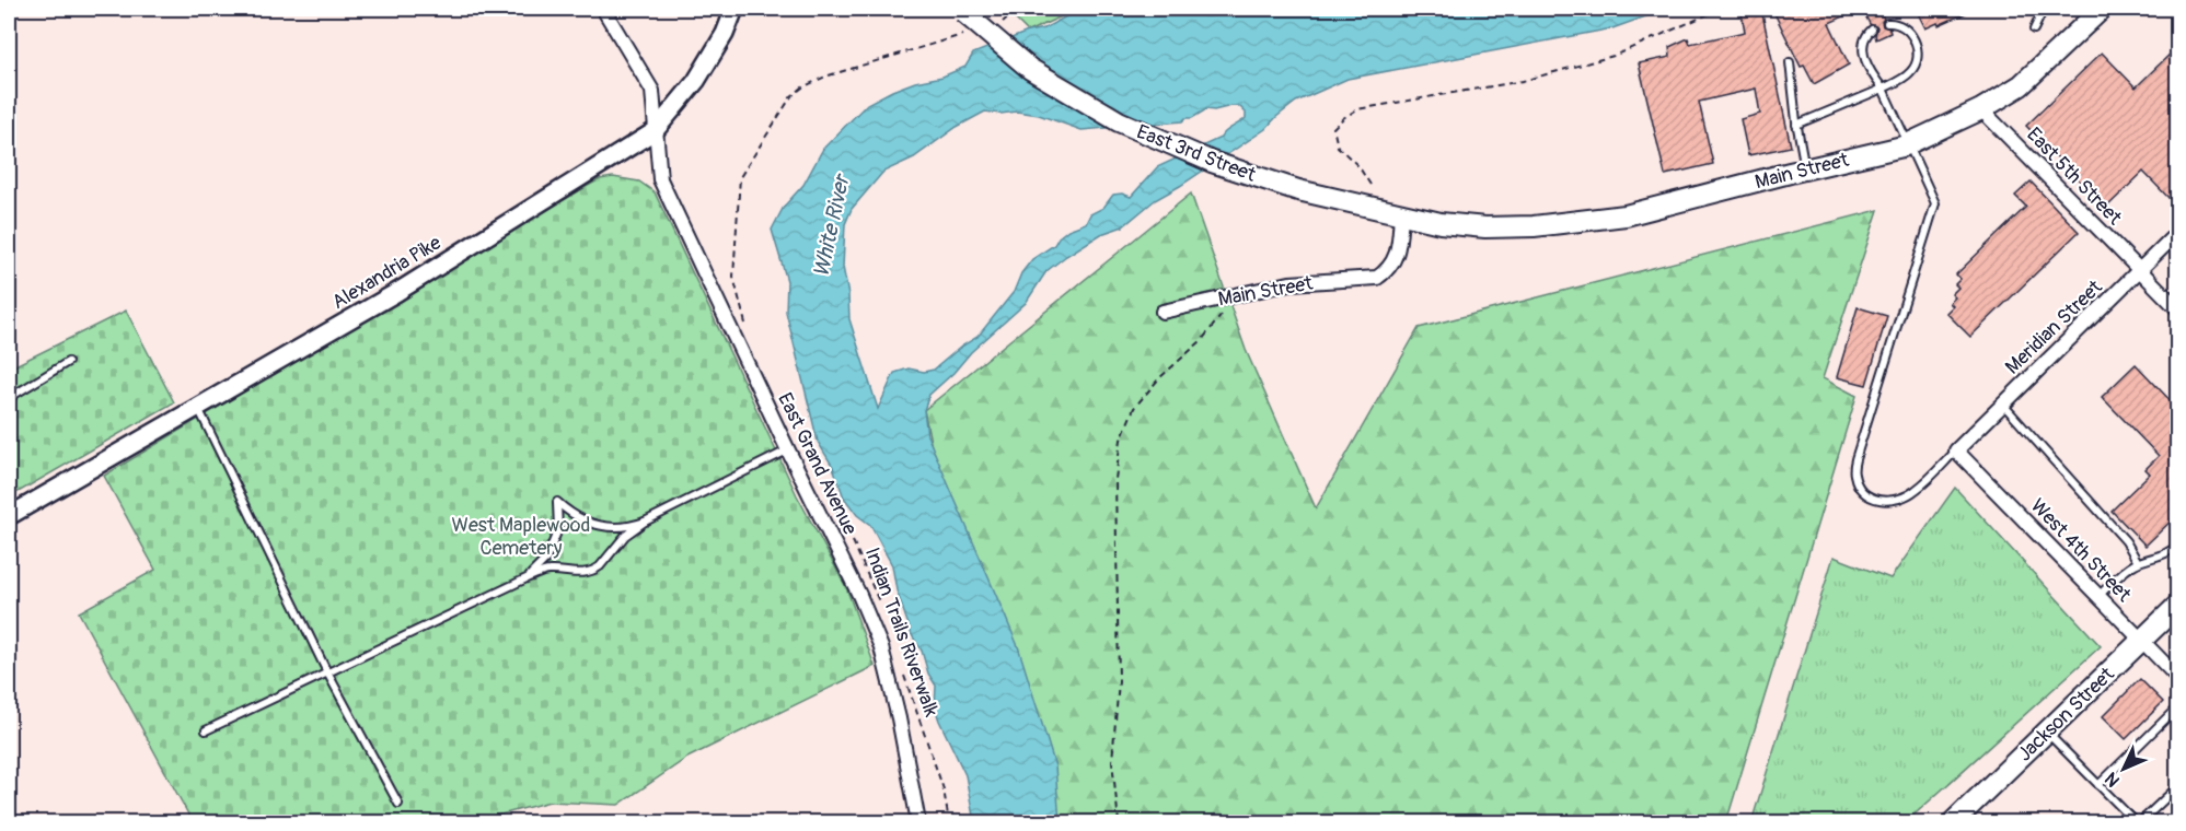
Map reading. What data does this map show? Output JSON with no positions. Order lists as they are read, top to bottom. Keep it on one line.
{"streets":{"main road":["East 3rd Street","Main Street","Jackson Street"],"street":["East 5th Street","Alexandria Pike","Meridian Street","East Grand Avenue","West 4th Street"],"path":["Indian Trails Riverwalk"]},"crossings":[["East 3rd Street","Main Street"],["Main Street","East 5th Street"],["East 5th Street","Meridian Street"],["Alexandria Pike","East Grand Avenue"],["Meridian Street","West 4th Street"],["West 4th Street","Jackson Street"]],"water":["White River"],"parks":["West Maplewood Cemetery"],"north":"bottom left"}
